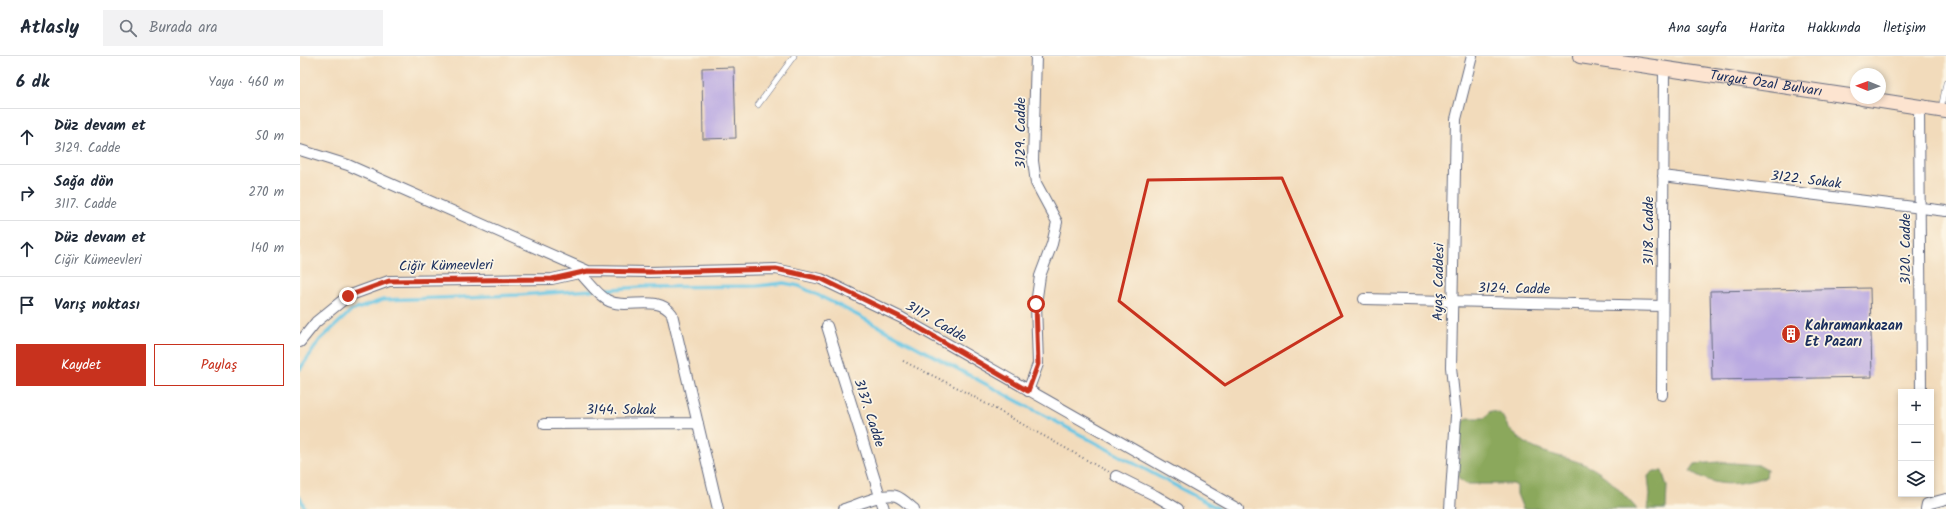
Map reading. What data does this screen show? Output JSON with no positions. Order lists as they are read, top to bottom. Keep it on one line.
{"streets":{"street":["Turgut Özal Bulvarı","3129. Cadde","3122. Sokak","3118. Cadde","3120. Cadde","Ciğir Kümeevleri","Ayaş Caddesi","3124. Cadde","3117. Cadde","3144. Sokak","3137. Cadde"]},"crossings":[["Turgut Özal Bulvarı","3118. Cadde"],["3129. Cadde","3117. Cadde"],["3122. Sokak","3118. Cadde"],["3122. Sokak","3120. Cadde"],["3118. Cadde","3124. Cadde"],["Ciğir Kümeevleri","3117. Cadde"],["Ayaş Caddesi","3124. Cadde"]],"places":{"building":["Kahramankazan Et Pazarı"]},"north":"left","page":{"header":"Atlasly","search":"Burada ara","nav":["Ana sayfa","Harita","Hakkında","İletişim"],"heading":["6 dk","Yaya · 460 m"],"list":[["Düz devam et","3129. Cadde","50 m"],["Sağa dön","3117. Cadde","270 m"],["Düz devam et","Ciğir Kümeevleri","140 m"],"Varış noktası"],"buttons":["Kaydet","Paylaş"],"map_buttons":["+","−"]}}
